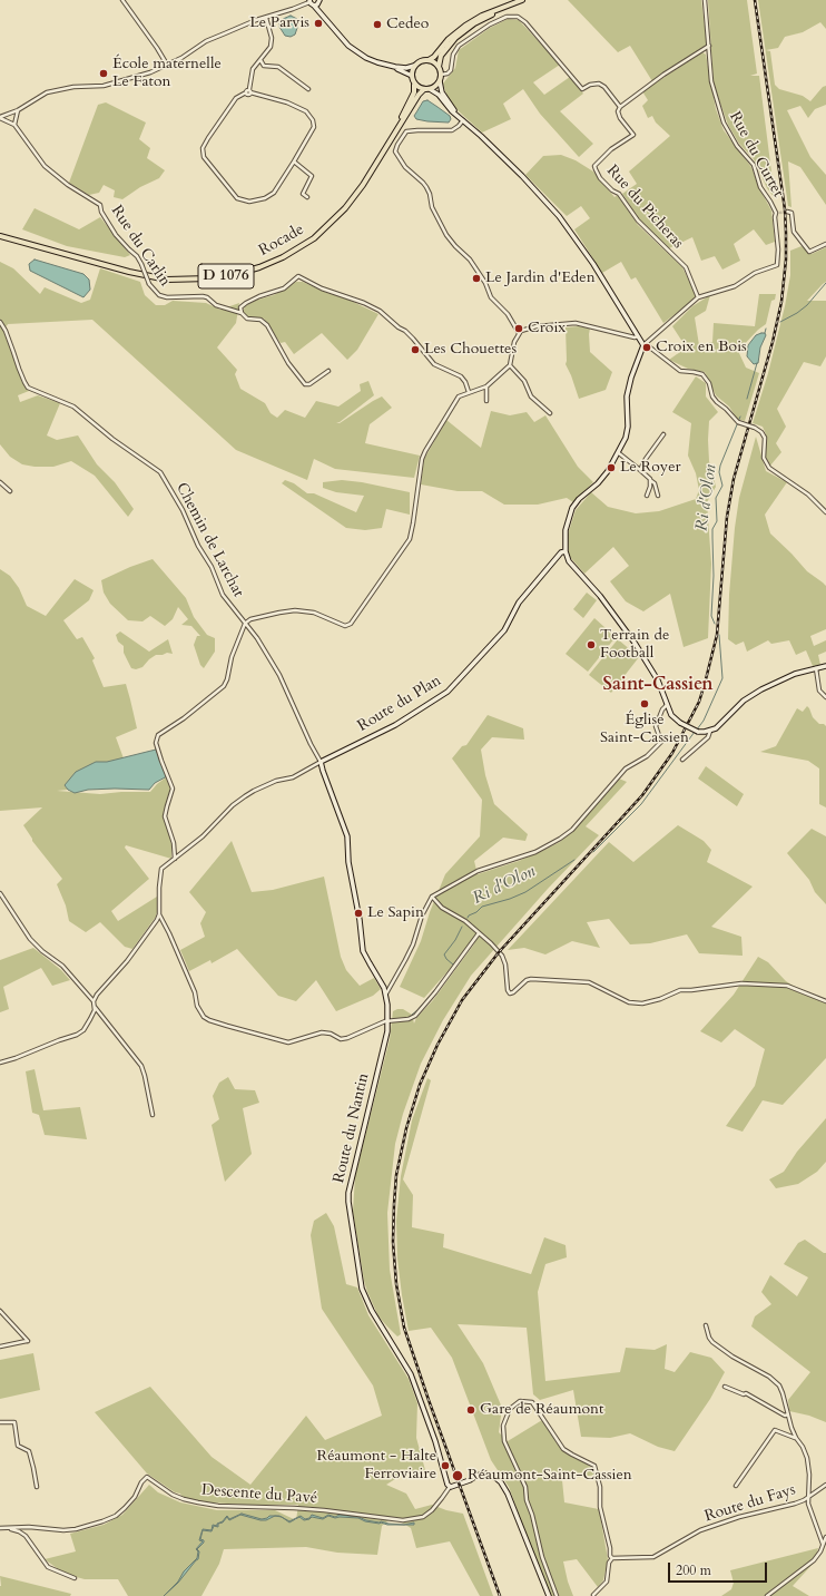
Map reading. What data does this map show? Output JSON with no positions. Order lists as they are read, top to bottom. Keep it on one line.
{"streets":{"main road":["Rocade","D 1076"],"street":["Rue du Curtet","Rue du Picheras","Rue du Carlin","Chemin de Larchat","Route du Plan","Route du Nantin","Descente du Pavé","Route du Fays"]},"crossings":[["Rue du Curtet","Rue du Picheras"],["Rue du Picheras","Rocade"],["Chemin de Larchat","Route du Plan"],["Chemin de Larchat","Route du Nantin"],["Route du Plan","Route du Nantin"],["Route du Nantin","Descente du Pavé"]],"districts":["Saint-Cassien"],"water":["Ri d'Olon"],"places":["Le Parvis","Cedeo","École maternelle Le Faton","Le Jardin d'Eden","Croix","Croix en Bois","Les Chouettes","Le Royer","Terrain de Football","Église Saint-Cassien","Le Sapin","Gare de Réaumont","Réaumont - Halte Ferroviaire","Réaumont-Saint-Cassien"],"scale_bar":"200 m"}
